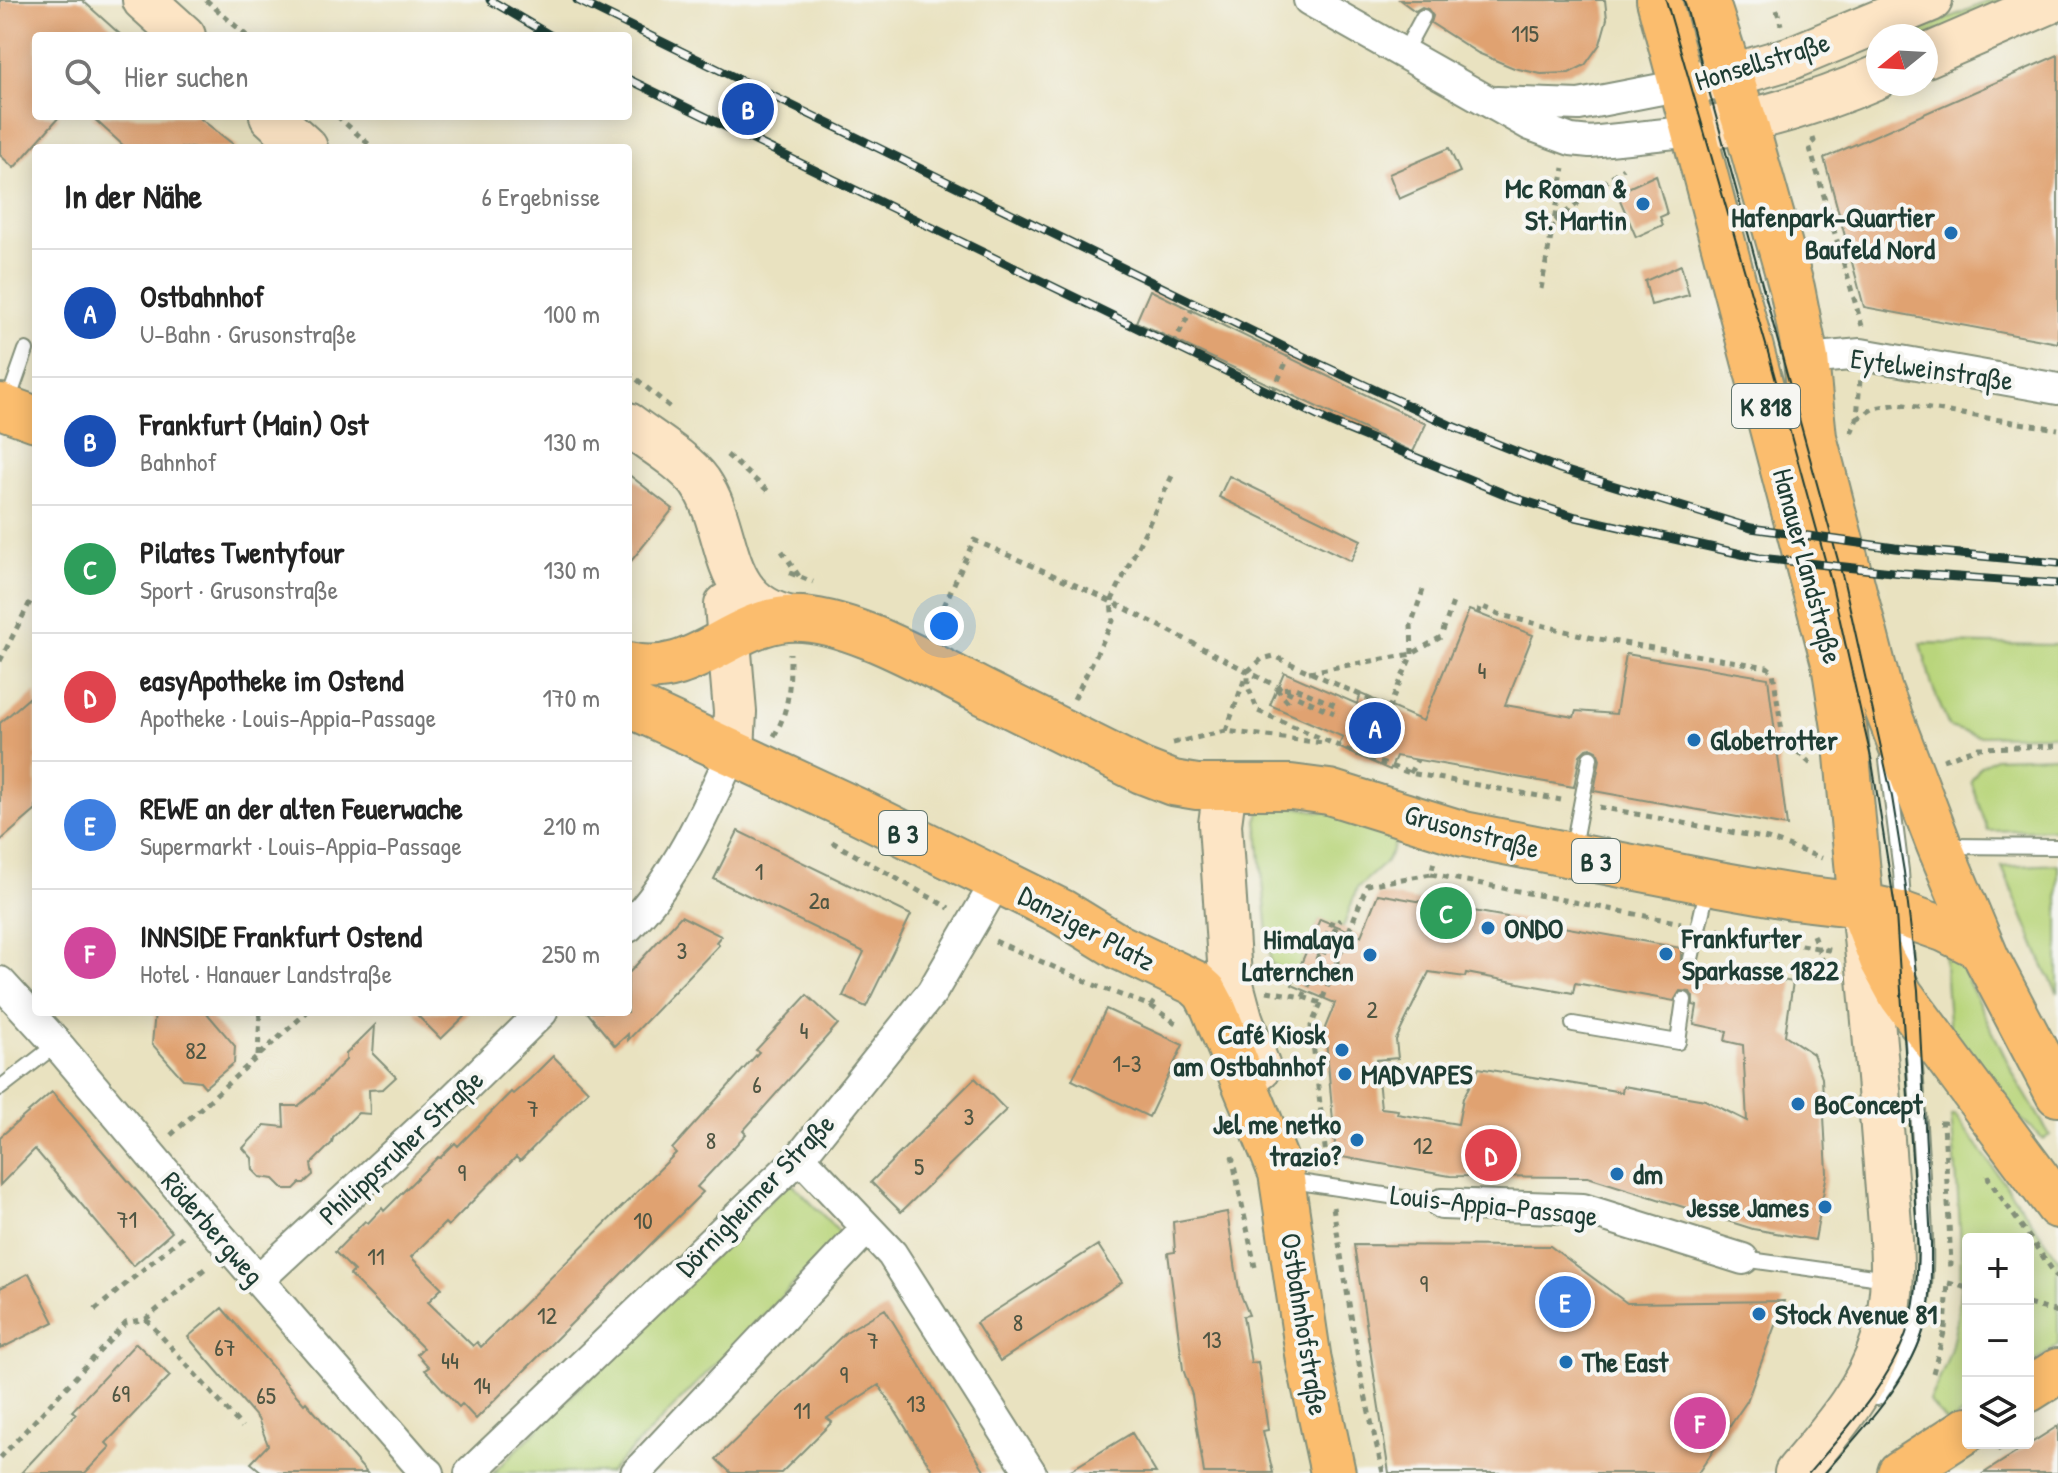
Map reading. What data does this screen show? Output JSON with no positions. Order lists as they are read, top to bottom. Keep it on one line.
{"streets":{"main road":["K 818","Hanauer Landstraße","Grusonstraße","B 3","Danziger Platz","Ostbahnhofstraße"],"street":["Honsellstraße","Eytelweinstraße","Philippsruher Straße","Dörnigheimer Straße","Louis-Appia-Passage","Röderbergweg"]},"crossings":[["Honsellstraße","Hanauer Landstraße"],["Eytelweinstraße","Hanauer Landstraße"],["Hanauer Landstraße","Grusonstraße"],["Hanauer Landstraße","B 3"],["Hanauer Landstraße","Louis-Appia-Passage"],["Grusonstraße","B 3"],["B 3","Danziger Platz"],["B 3","Louis-Appia-Passage"],["B 3","Ostbahnhofstraße"],["Danziger Platz","Dörnigheimer Straße"],["Danziger Platz","Louis-Appia-Passage"],["Danziger Platz","Ostbahnhofstraße"],["Philippsruher Straße","Röderbergweg"],["Louis-Appia-Passage","Ostbahnhofstraße"]],"places":["Mc Roman & St. Martin","Hafenpark-Quartier Baufeld Nord","Globetrotter","ONDO","Frankfurter Sparkasse 1822","Himalaya Laternchen","Café Kiosk am Ostbahnhof","MADVAPES","BoConcept","Jel me netko trazio?","dm","Jesse James","Stock Avenue 81","The East"],"house_numbers":["115","4","1","2a","3","2","4","82","1-3","6","7","3","8","12","5","9","71","10","11","9","12","8","13","7","67","44","9","14","69","65","13","11"],"north":"left","page":{"search":"Hier suchen","pins":["B","A","C","D","E","F"],"heading":["In der Nähe","6 Ergebnisse"],"list":[{"mark":"A","name":"Ostbahnhof","note":"U-Bahn · Grusonstraße","value":"100 m"},{"mark":"B","name":"Frankfurt (Main) Ost","note":"Bahnhof","value":"130 m"},{"mark":"C","name":"Pilates Twentyfour","note":"Sport · Grusonstraße","value":"130 m"},{"mark":"D","name":"easyApotheke im Ostend","note":"Apotheke · Louis-Appia-Passage","value":"170 m"},{"mark":"E","name":"REWE an der alten Feuerwache","note":"Supermarkt · Louis-Appia-Passage","value":"210 m"},{"mark":"F","name":"INNSIDE Frankfurt Ostend","note":"Hotel · Hanauer Landstraße","value":"250 m"}],"map_buttons":["+","−"]}}
